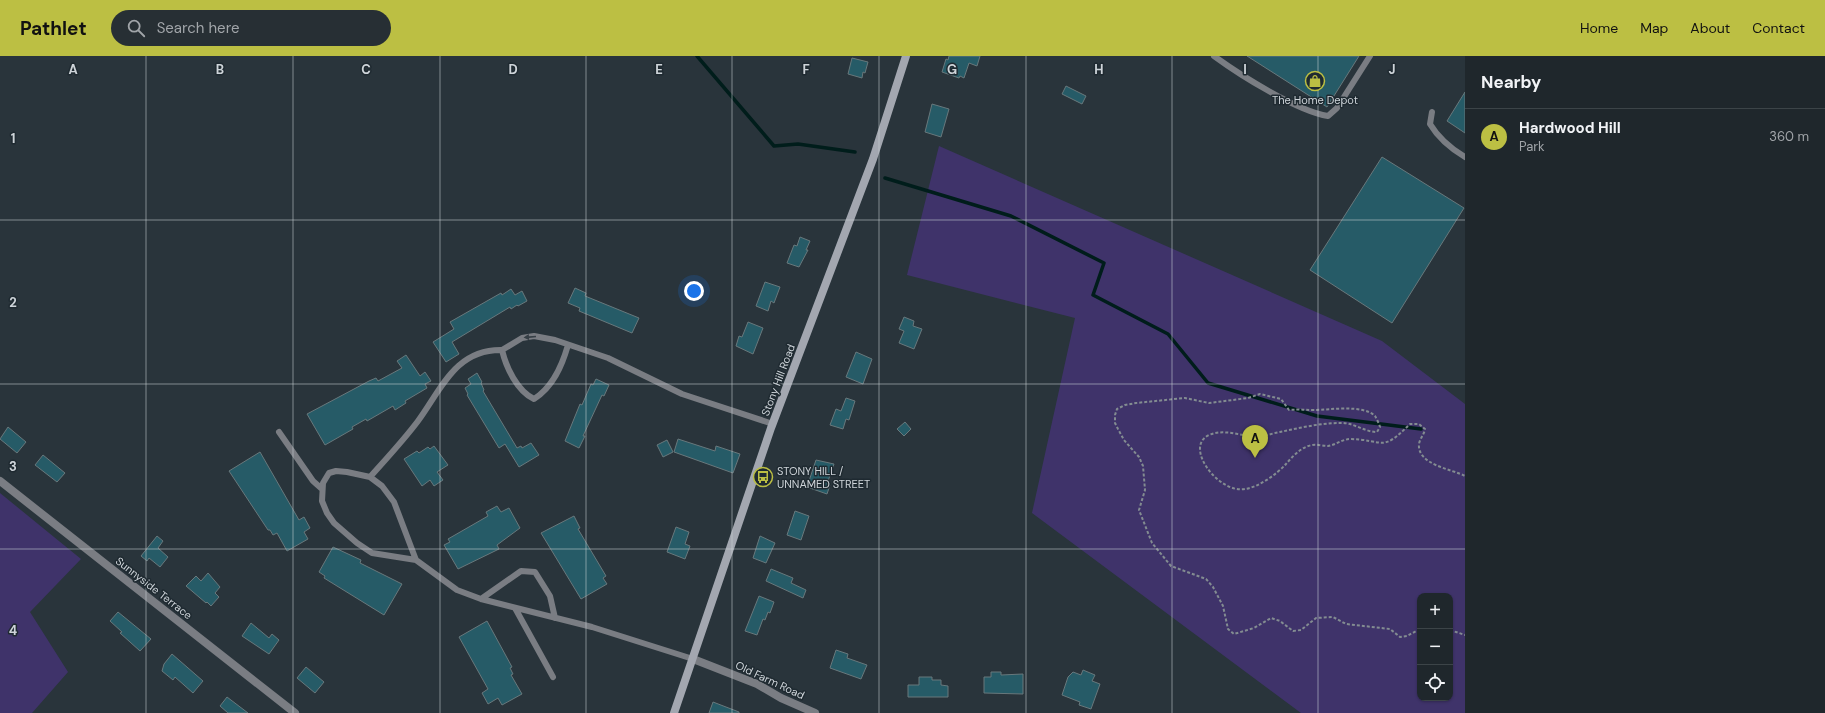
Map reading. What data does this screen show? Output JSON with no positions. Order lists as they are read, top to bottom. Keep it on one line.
{"streets":{"main road":["Stony Hill Road"],"street":["Sunnyside Terrace","Old Farm Road"]},"crossings":[["Stony Hill Road","Old Farm Road"]],"places":{"shop":["The Home Depot"],"bus stop":["STONY HILL / UNNAMED STREET"]},"page":{"header":"Pathlet","search":"Search here","nav":["Home","Map","About","Contact"],"heading":"Nearby","list":[{"mark":"A","name":"Hardwood Hill","note":"Park","value":"360 m"}],"pins":"A","map_buttons":["+","−"]},"grid":{"columns":["A","B","C","D","E","F","G","H","I","J"],"rows":["1","2","3","4"]}}
